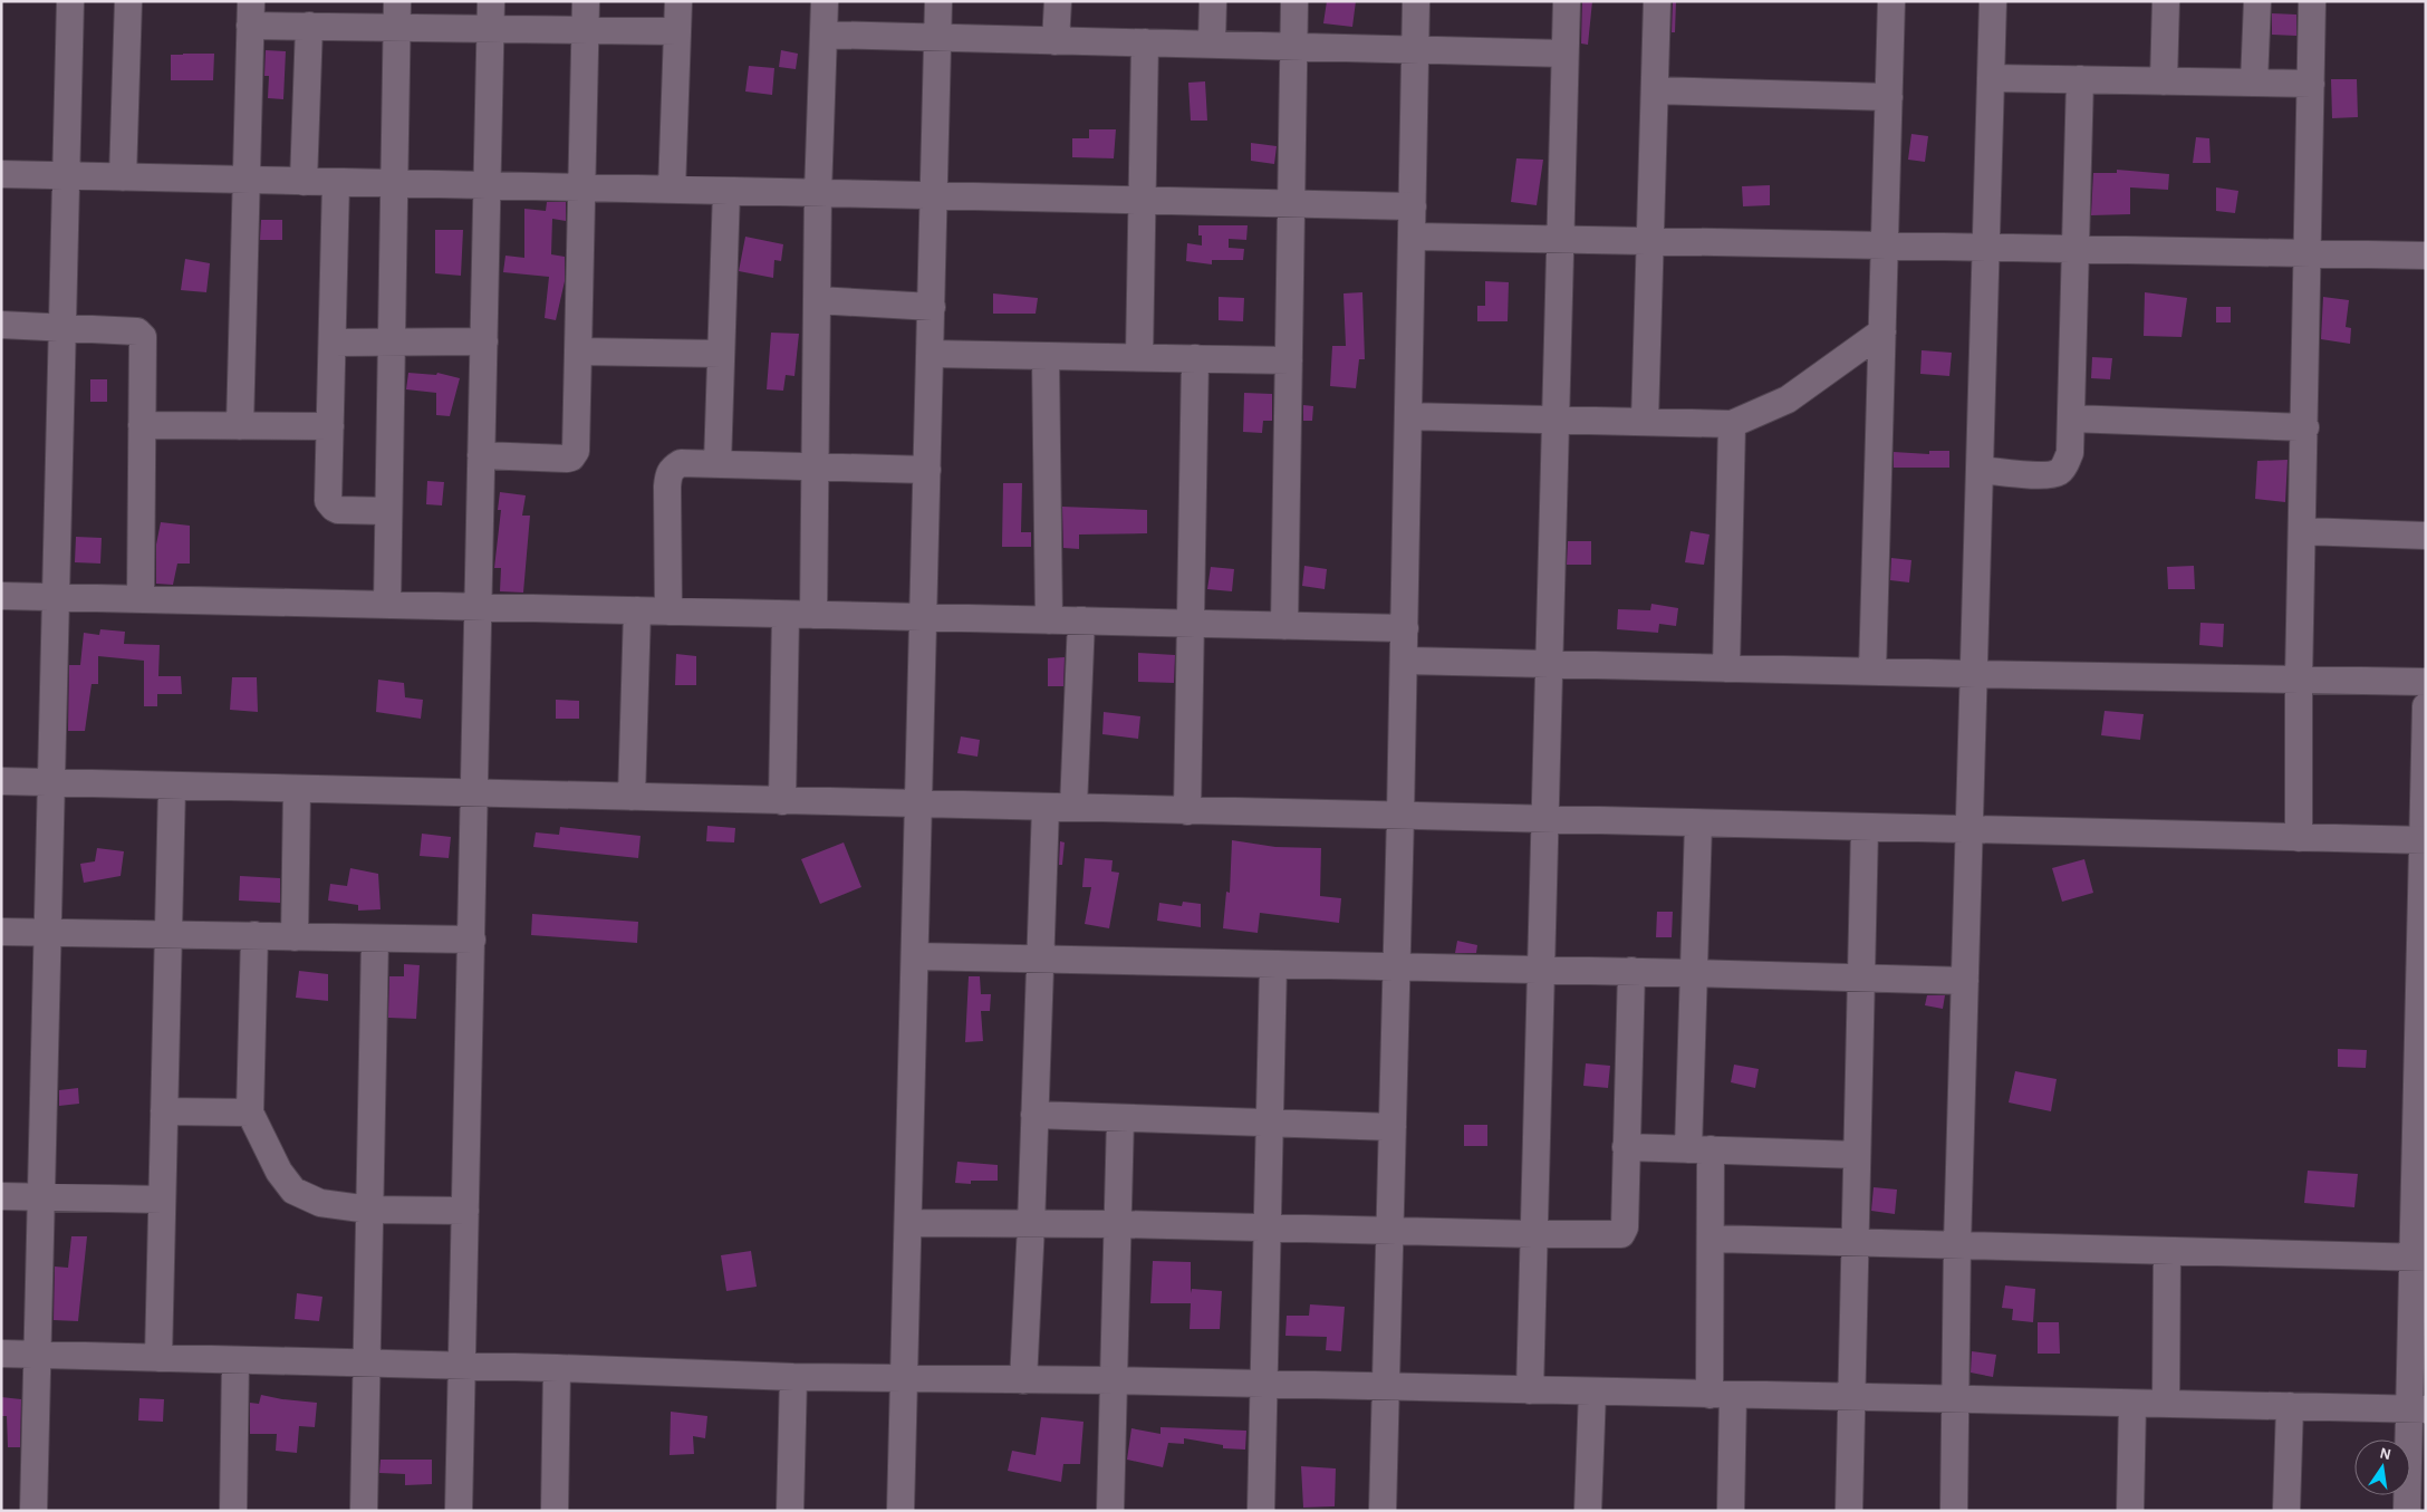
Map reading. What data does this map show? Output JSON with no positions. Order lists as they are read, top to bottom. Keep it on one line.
{"north":"top"}
